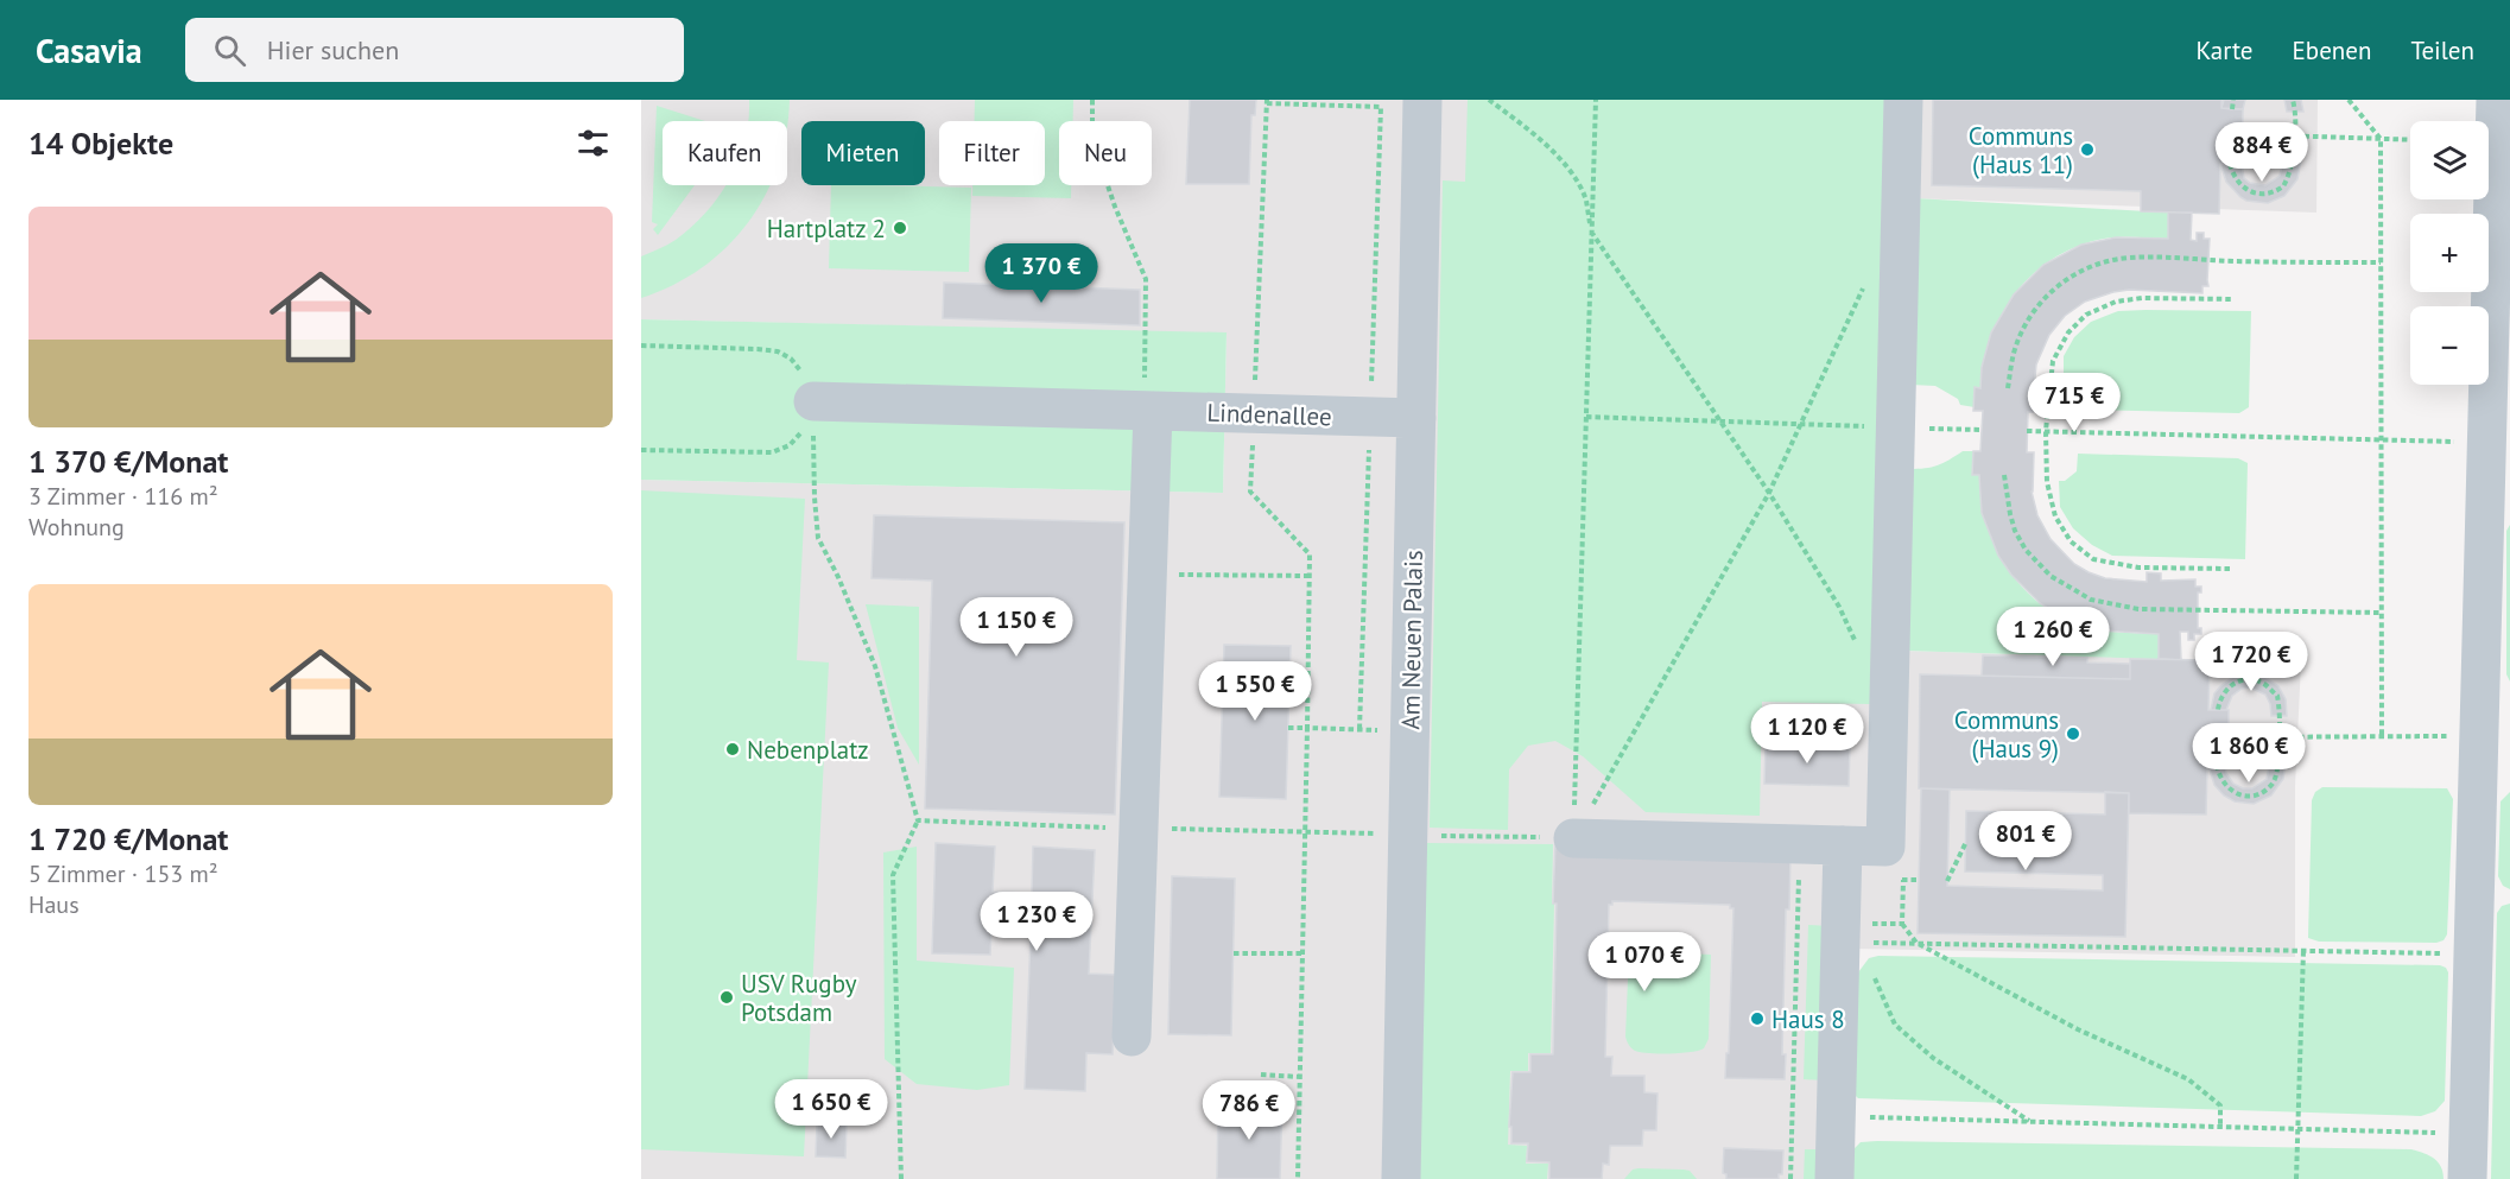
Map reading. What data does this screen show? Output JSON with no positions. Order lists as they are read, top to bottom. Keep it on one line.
{"streets":{"street":["Lindenallee","Am Neuen Palais"]},"crossings":[["Lindenallee","Am Neuen Palais"]],"places":["Communs (Haus 11)","Hartplatz 2","Communs (Haus 9)","Nebenplatz","USV Rugby Potsdam","Haus 8"],"page":{"header":"Casavia","search":"Hier suchen","nav":["Karte","Ebenen","Teilen"],"heading":"14 Objekte","map_buttons":["+","−"],"chip":["Kaufen","Mieten","Filter","Neu"],"price":["884 €","1 370 €","715 €","1 150 €","1 260 €","1 720 €","1 550 €","1 120 €","1 860 €","801 €","1 230 €","1 070 €","1 650 €","786 €"],"list":[{"name":"1 370 €/Monat","note":"3 Zimmer · 116 m² · Wohnung"},{"name":"1 720 €/Monat","note":"5 Zimmer · 153 m² · Haus"}]}}
